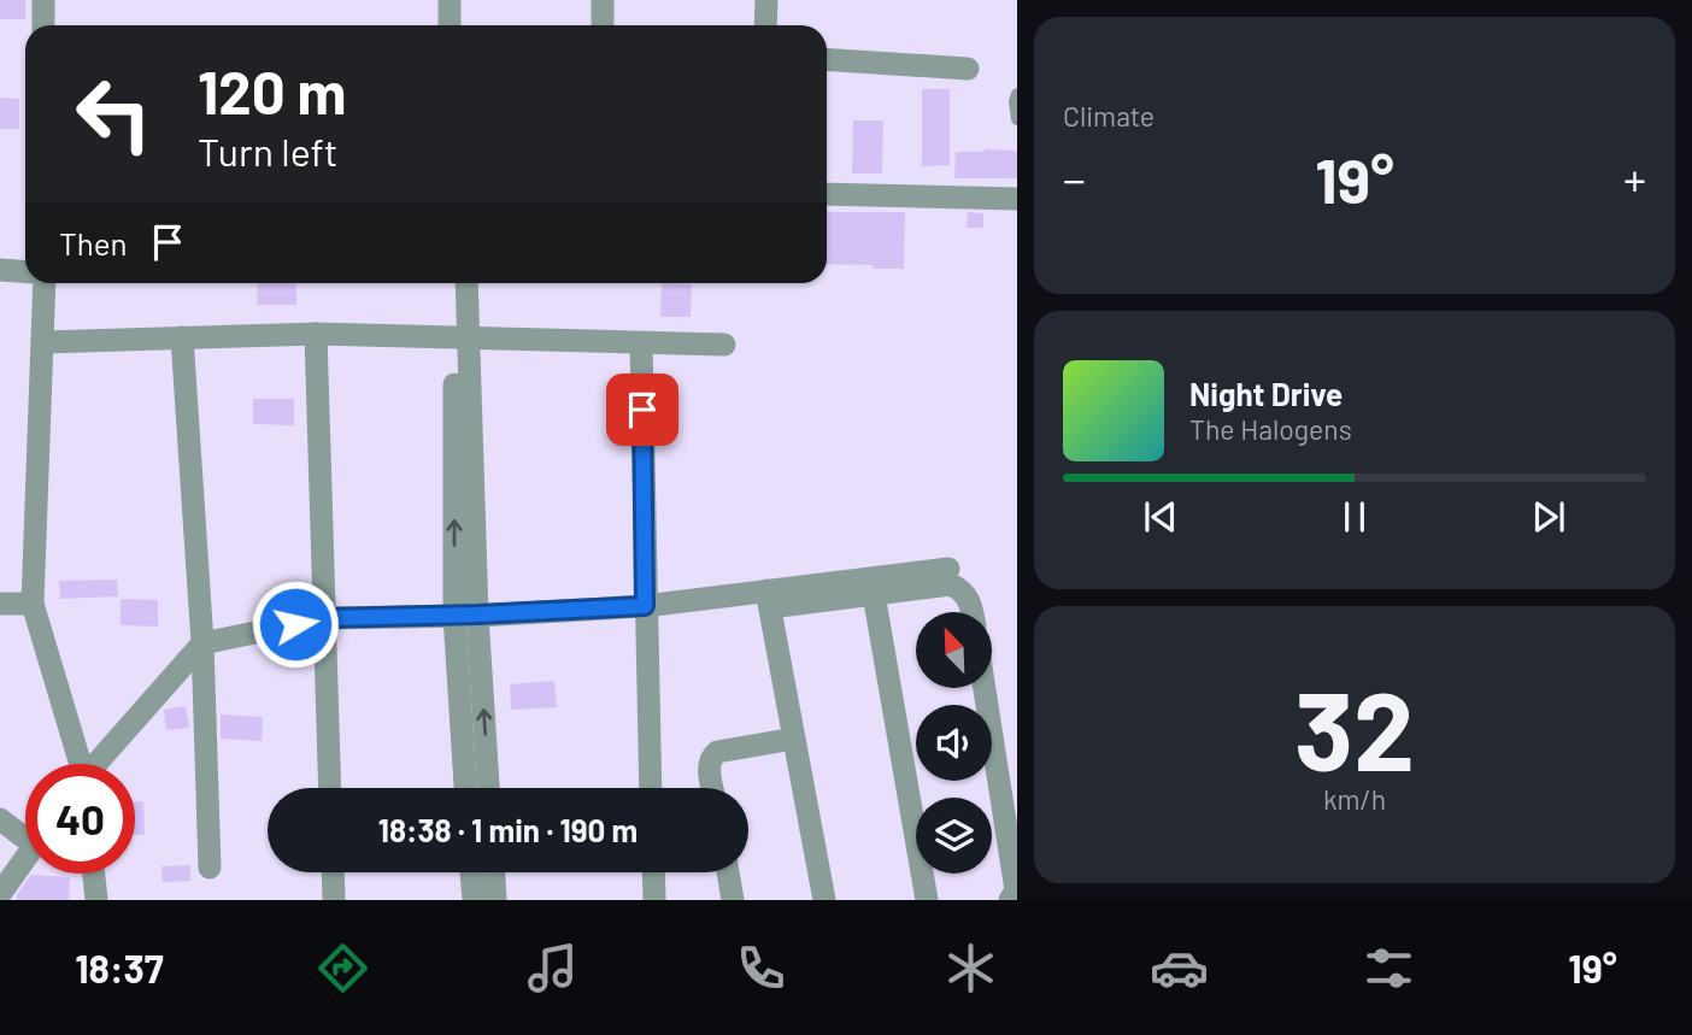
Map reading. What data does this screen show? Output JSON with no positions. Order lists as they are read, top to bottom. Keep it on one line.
{"north":"top left","page":{"tile":["Climate",["32","km/h"]],"turn":["120 m","Turn left"],"heat":["−","19°","+"],"then":"Then","song":["Night Drive","The Halogens"],"limit":"40","trip":"18:38 · 1 min · 190 m","tabs":["18:37","19°"]}}
